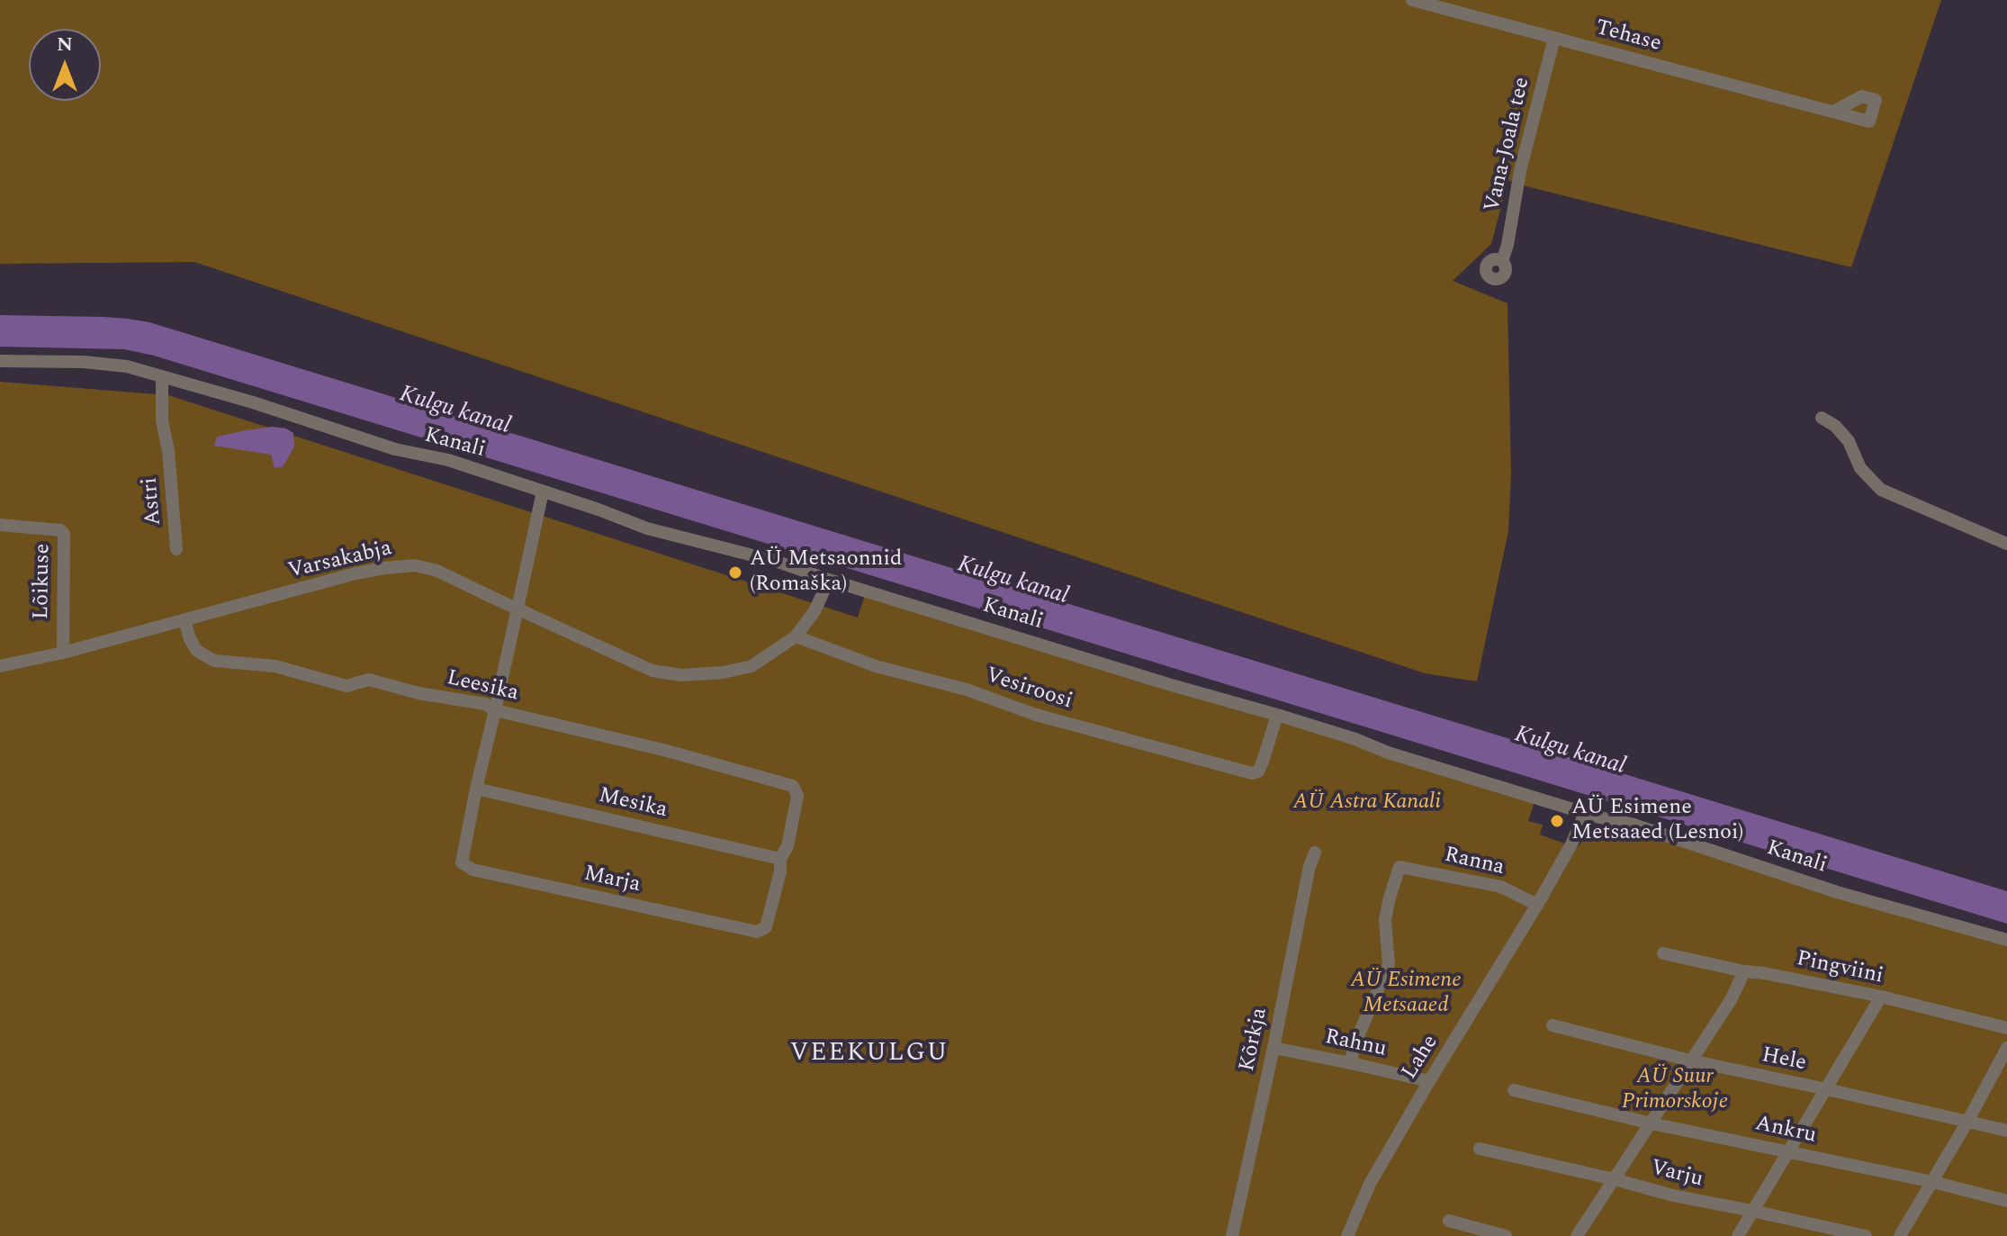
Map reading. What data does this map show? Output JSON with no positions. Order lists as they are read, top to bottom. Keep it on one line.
{"streets":{"street":["Tehase","Vana-Joala tee","Kanali","Astri","Varsakabja","Lõikuse","Leesika","Vesiroosi","Mesika","Ranna","Marja","Pingviini","Kõrkja","Rahnu","Lahe","Hele","Ankru","Varju"]},"crossings":[["Tehase","Vana-Joala tee"],["Kanali","Astri"],["Kanali","Vesiroosi"],["Kanali","Lahe"],["Varsakabja","Lõikuse"],["Varsakabja","Leesika"],["Varsakabja","Vesiroosi"],["Leesika","Mesika"],["Leesika","Marja"],["Mesika","Marja"],["Ranna","Rahnu"],["Ranna","Lahe"],["Kõrkja","Rahnu"],["Rahnu","Lahe"]],"districts":["VEEKULGU"],"water":["Kulgu kanal"],"parks":["AÜ Astra Kanali","AÜ Esimene Metsaaed","AÜ Suur Primorskoje"],"places":["AÜ Metsaonnid (Romaška)","AÜ Esimene Metsaaed (Lesnoi)"],"north":"top"}
